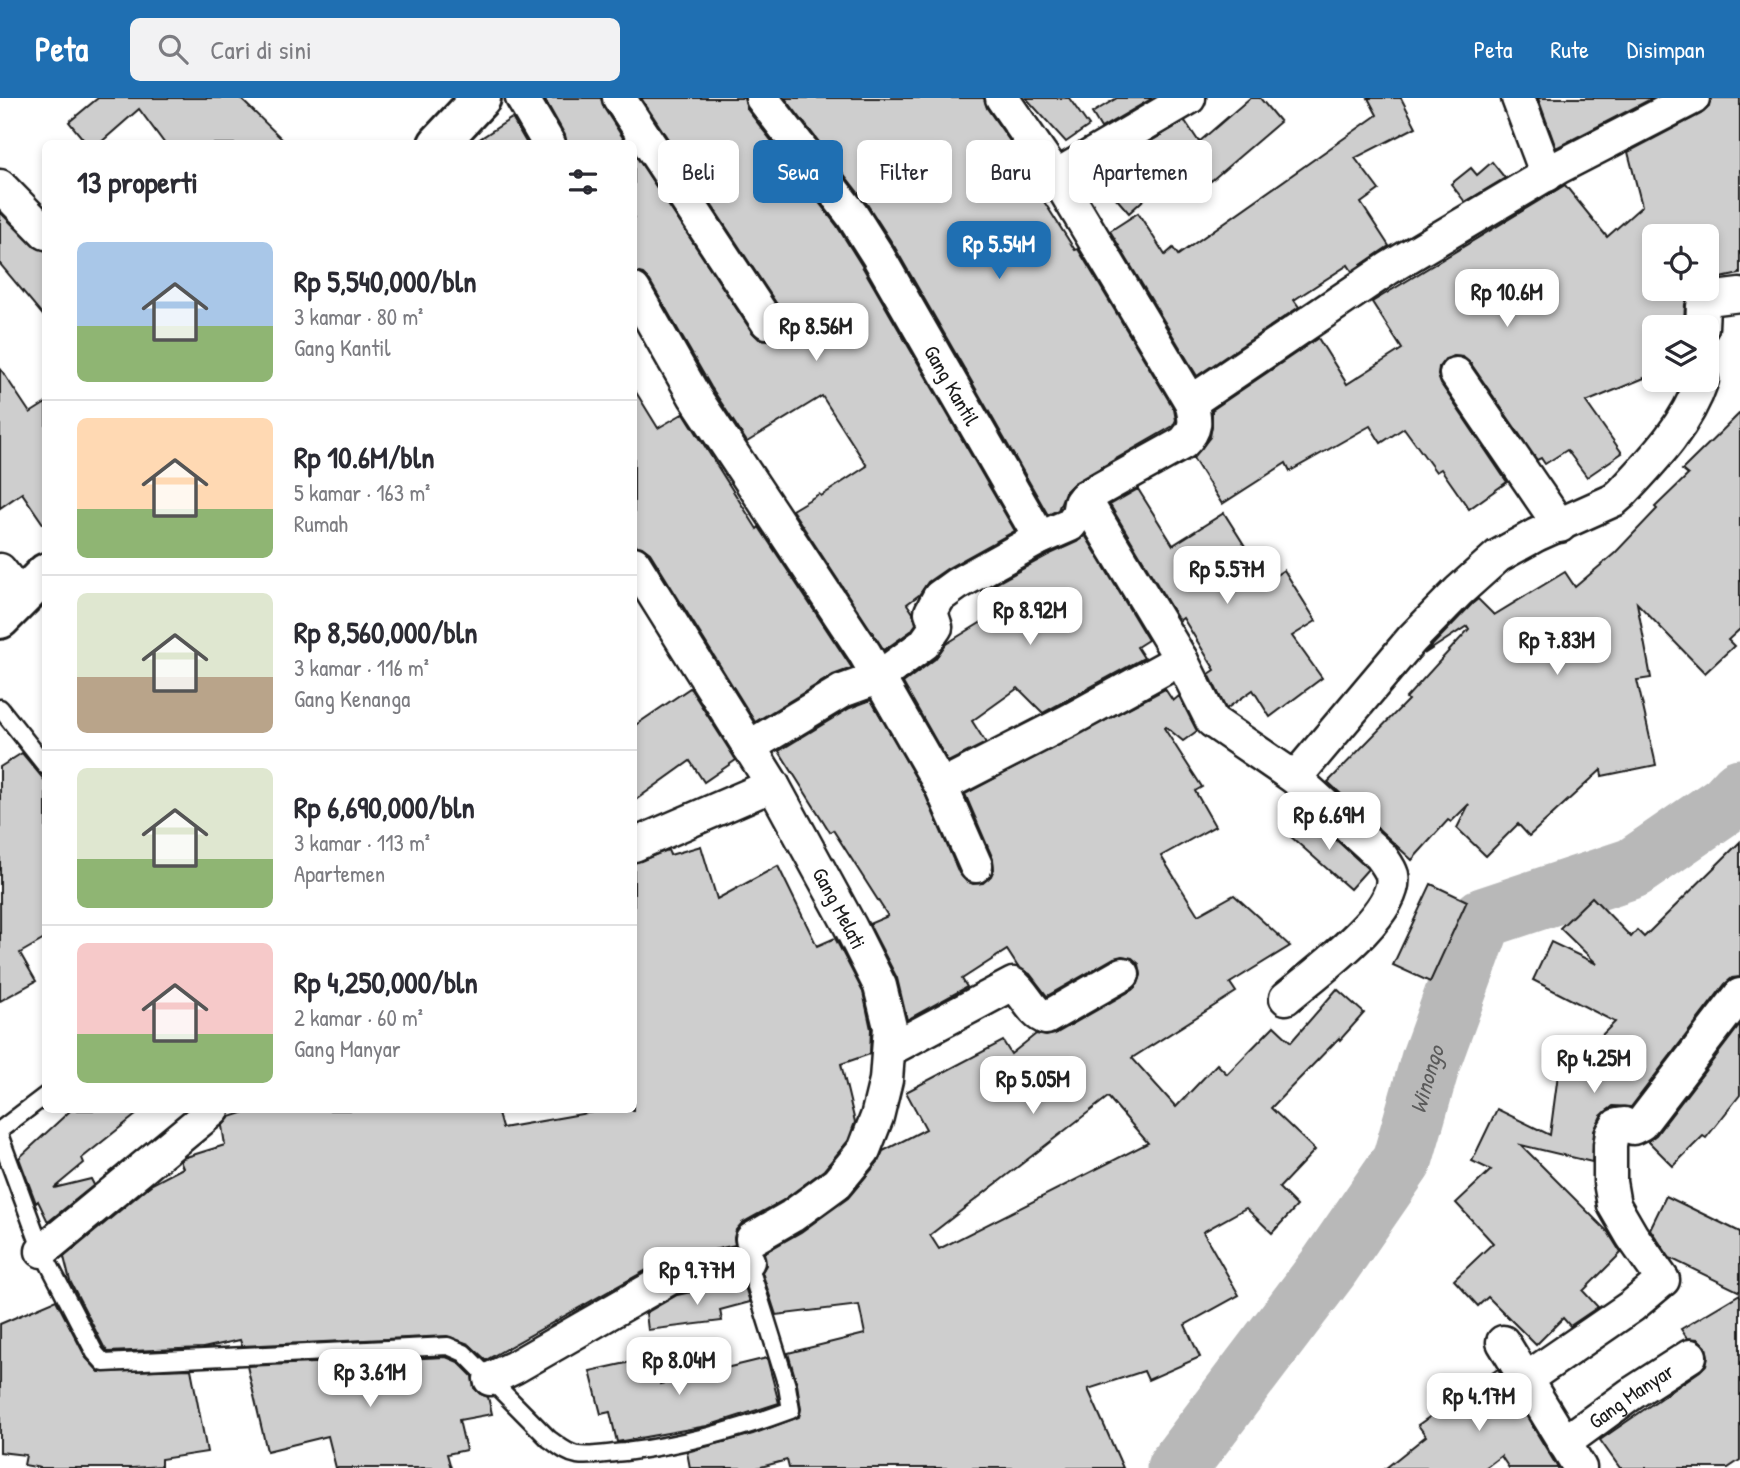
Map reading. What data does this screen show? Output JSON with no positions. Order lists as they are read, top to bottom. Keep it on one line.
{"streets":{"street":["Gang Kantil","Gang Melati","Gang Manyar"]},"water":["Winongo"],"page":{"header":"Peta","search":"Cari di sini","nav":["Peta","Rute","Disimpan"],"chip":["Beli","Sewa","Filter","Baru","Apartemen"],"heading":"13 properti","price":["Rp 5.54M","Rp 10.6M","Rp 8.56M","Rp 5.57M","Rp 8.92M","Rp 7.83M","Rp 6.69M","Rp 4.25M","Rp 5.05M","Rp 9.77M","Rp 8.04M","Rp 3.61M","Rp 4.17M"],"list":[{"name":"Rp 5,540,000/bln","note":"3 kamar · 80 m² · Gang Kantil"},{"name":"Rp 10.6M/bln","note":"5 kamar · 163 m² · Rumah"},{"name":"Rp 8,560,000/bln","note":"3 kamar · 116 m² · Gang Kenanga"},{"name":"Rp 6,690,000/bln","note":"3 kamar · 113 m² · Apartemen"},{"name":"Rp 4,250,000/bln","note":"2 kamar · 60 m² · Gang Manyar"}]}}
